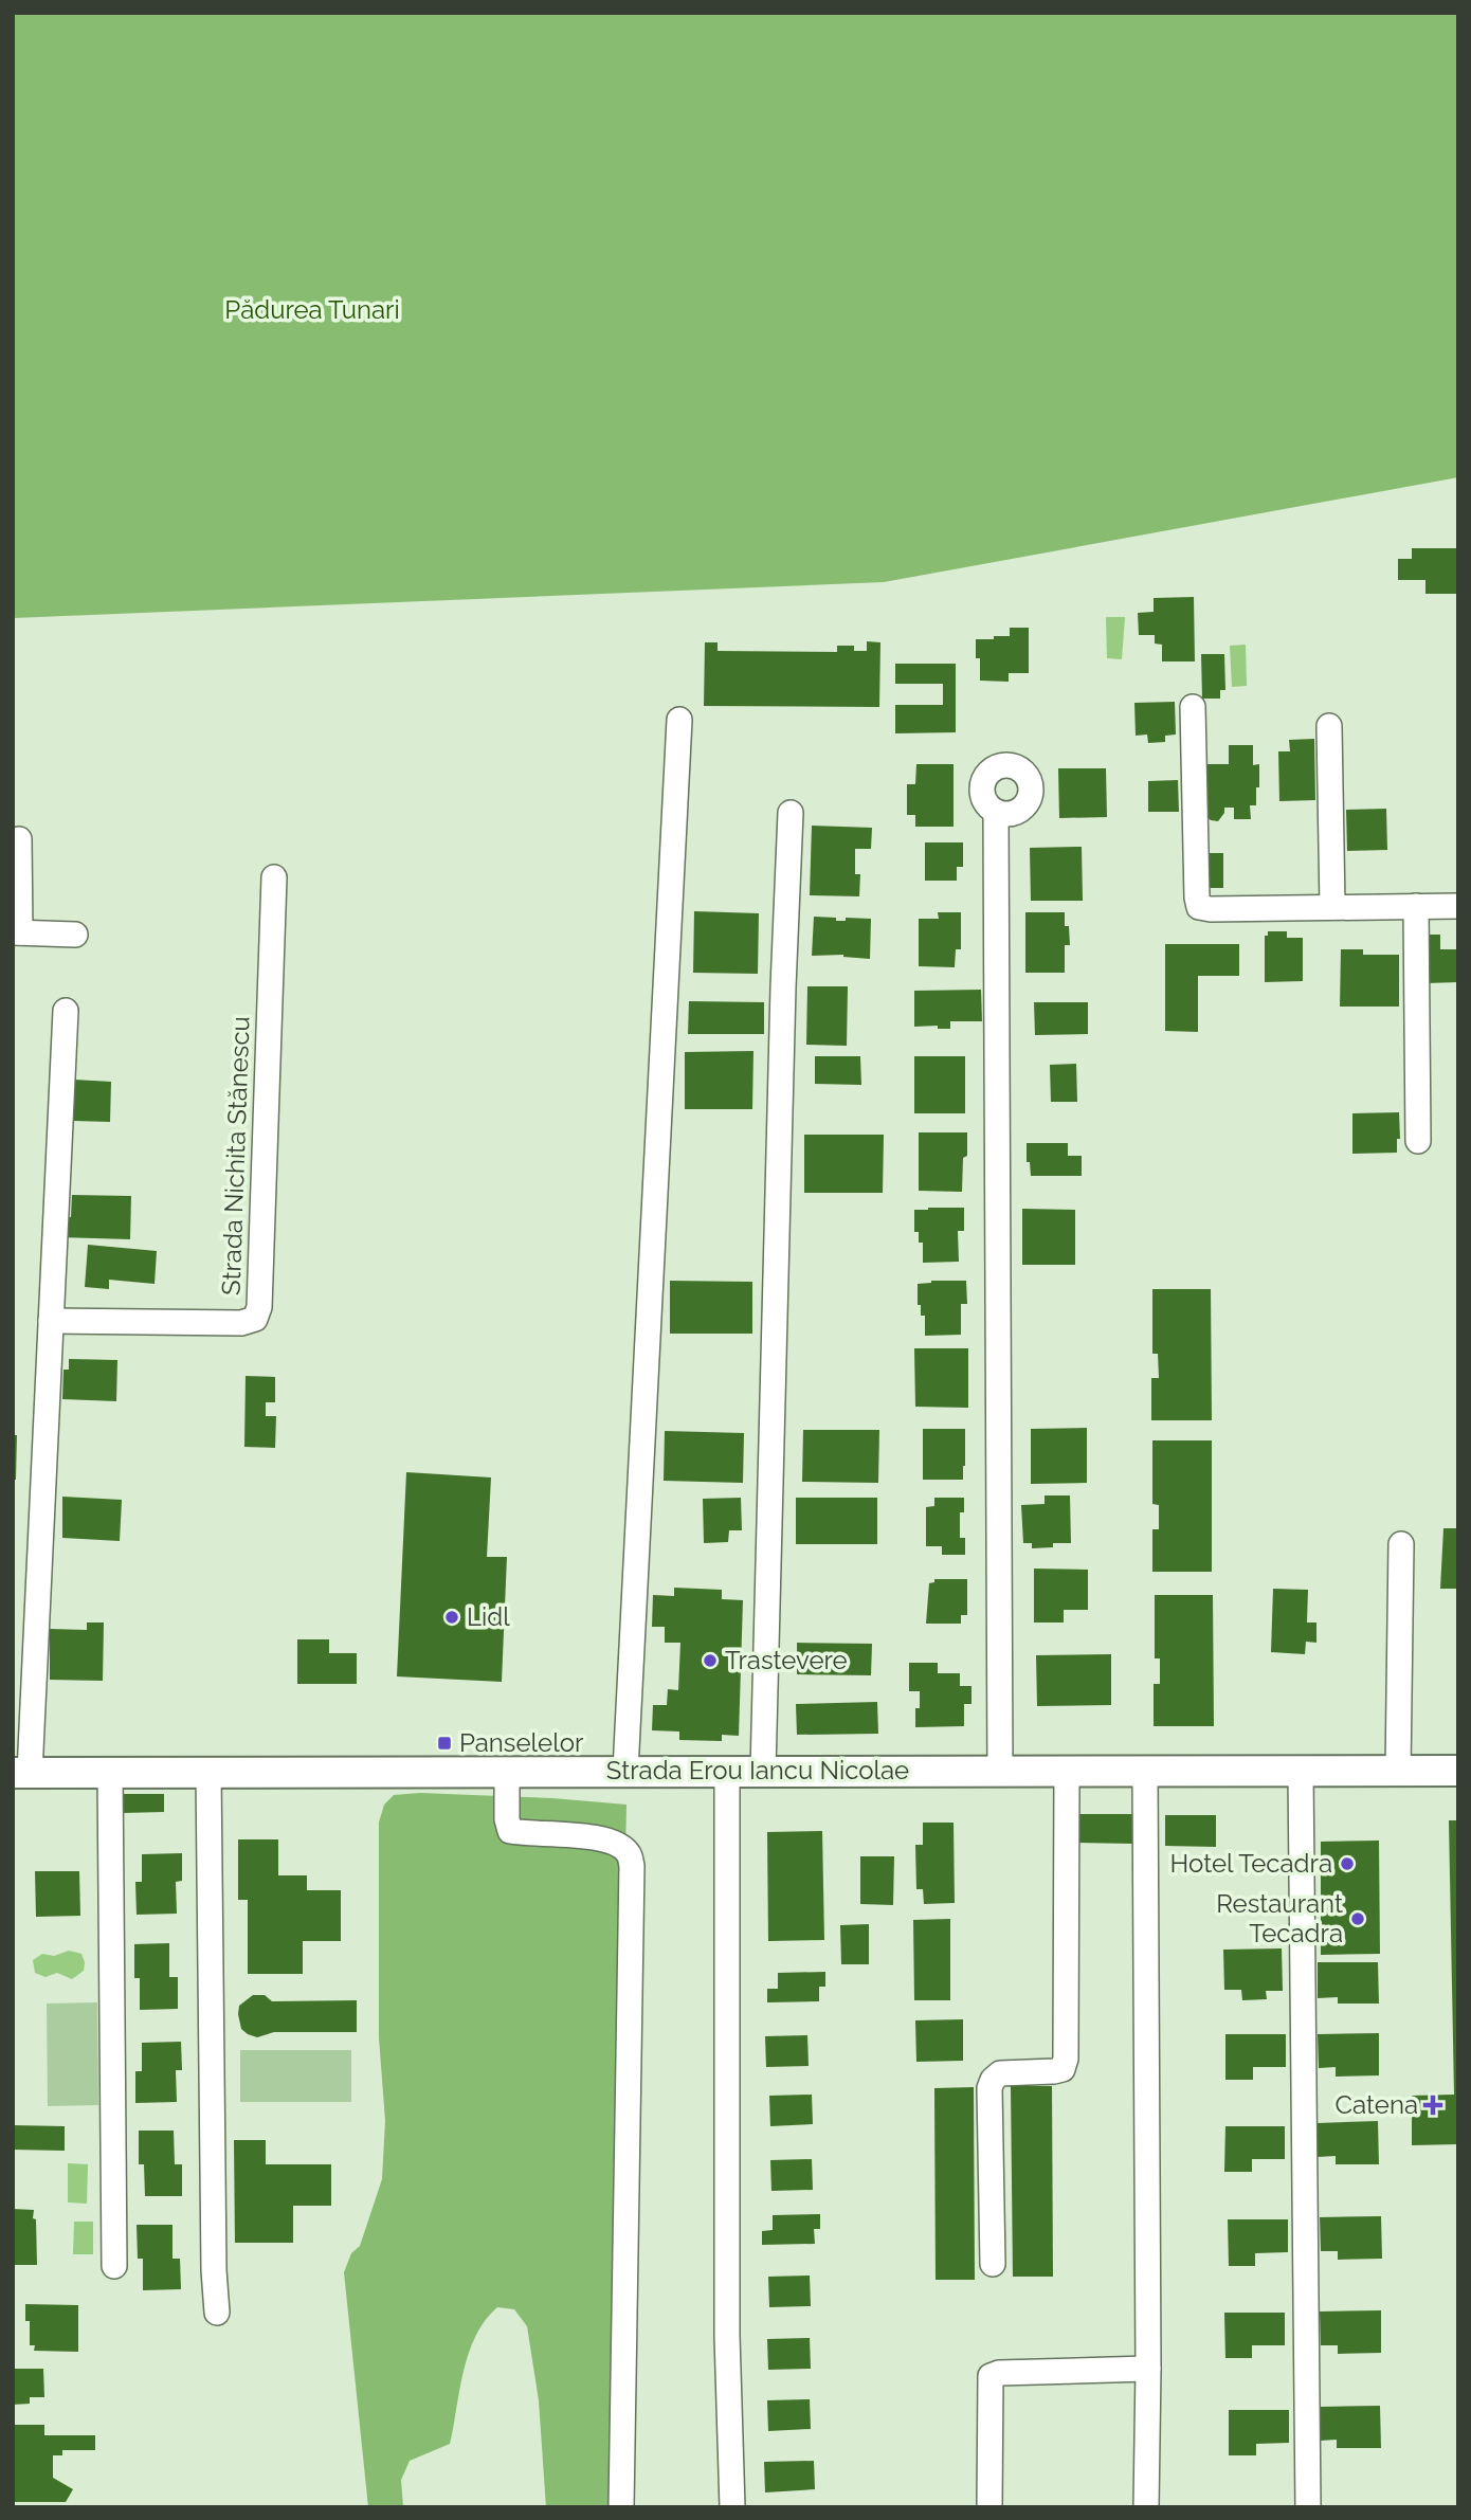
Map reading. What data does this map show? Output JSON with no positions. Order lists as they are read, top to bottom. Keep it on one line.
{"streets":{"street":["Strada Nichita Stănescu","Strada Erou Iancu Nicolae"]},"parks":["Pădurea Tunari"],"places":{"other":["Lidl","Trastevere","Hotel Tecadra","Restaurant Tecadra"],"transit":["Panselelor"],"health":["Catena"]}}
